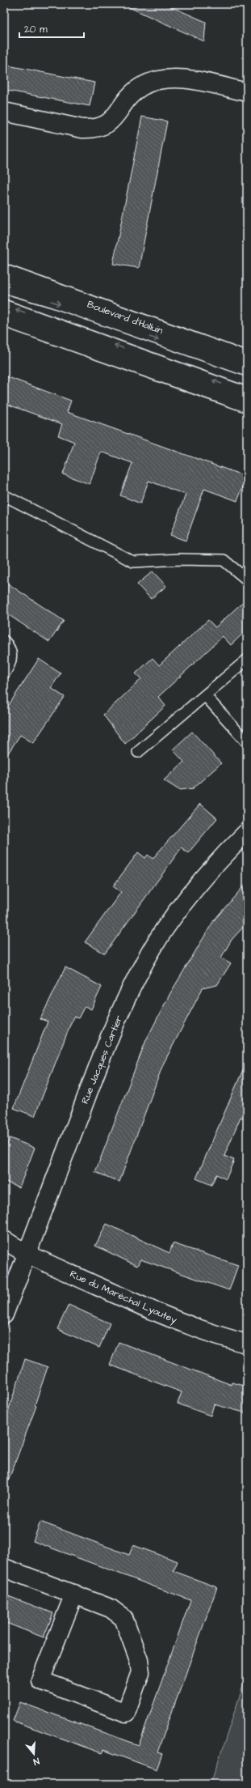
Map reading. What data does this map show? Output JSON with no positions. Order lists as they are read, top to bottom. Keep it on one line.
{"streets":{"street":["Boulevard d'Halluin","Rue Jacques Cartier","Rue du Maréchal Lyautey"]},"crossings":[["Rue Jacques Cartier","Rue du Maréchal Lyautey"]],"scale_bar":"20 m","north":"bottom"}
